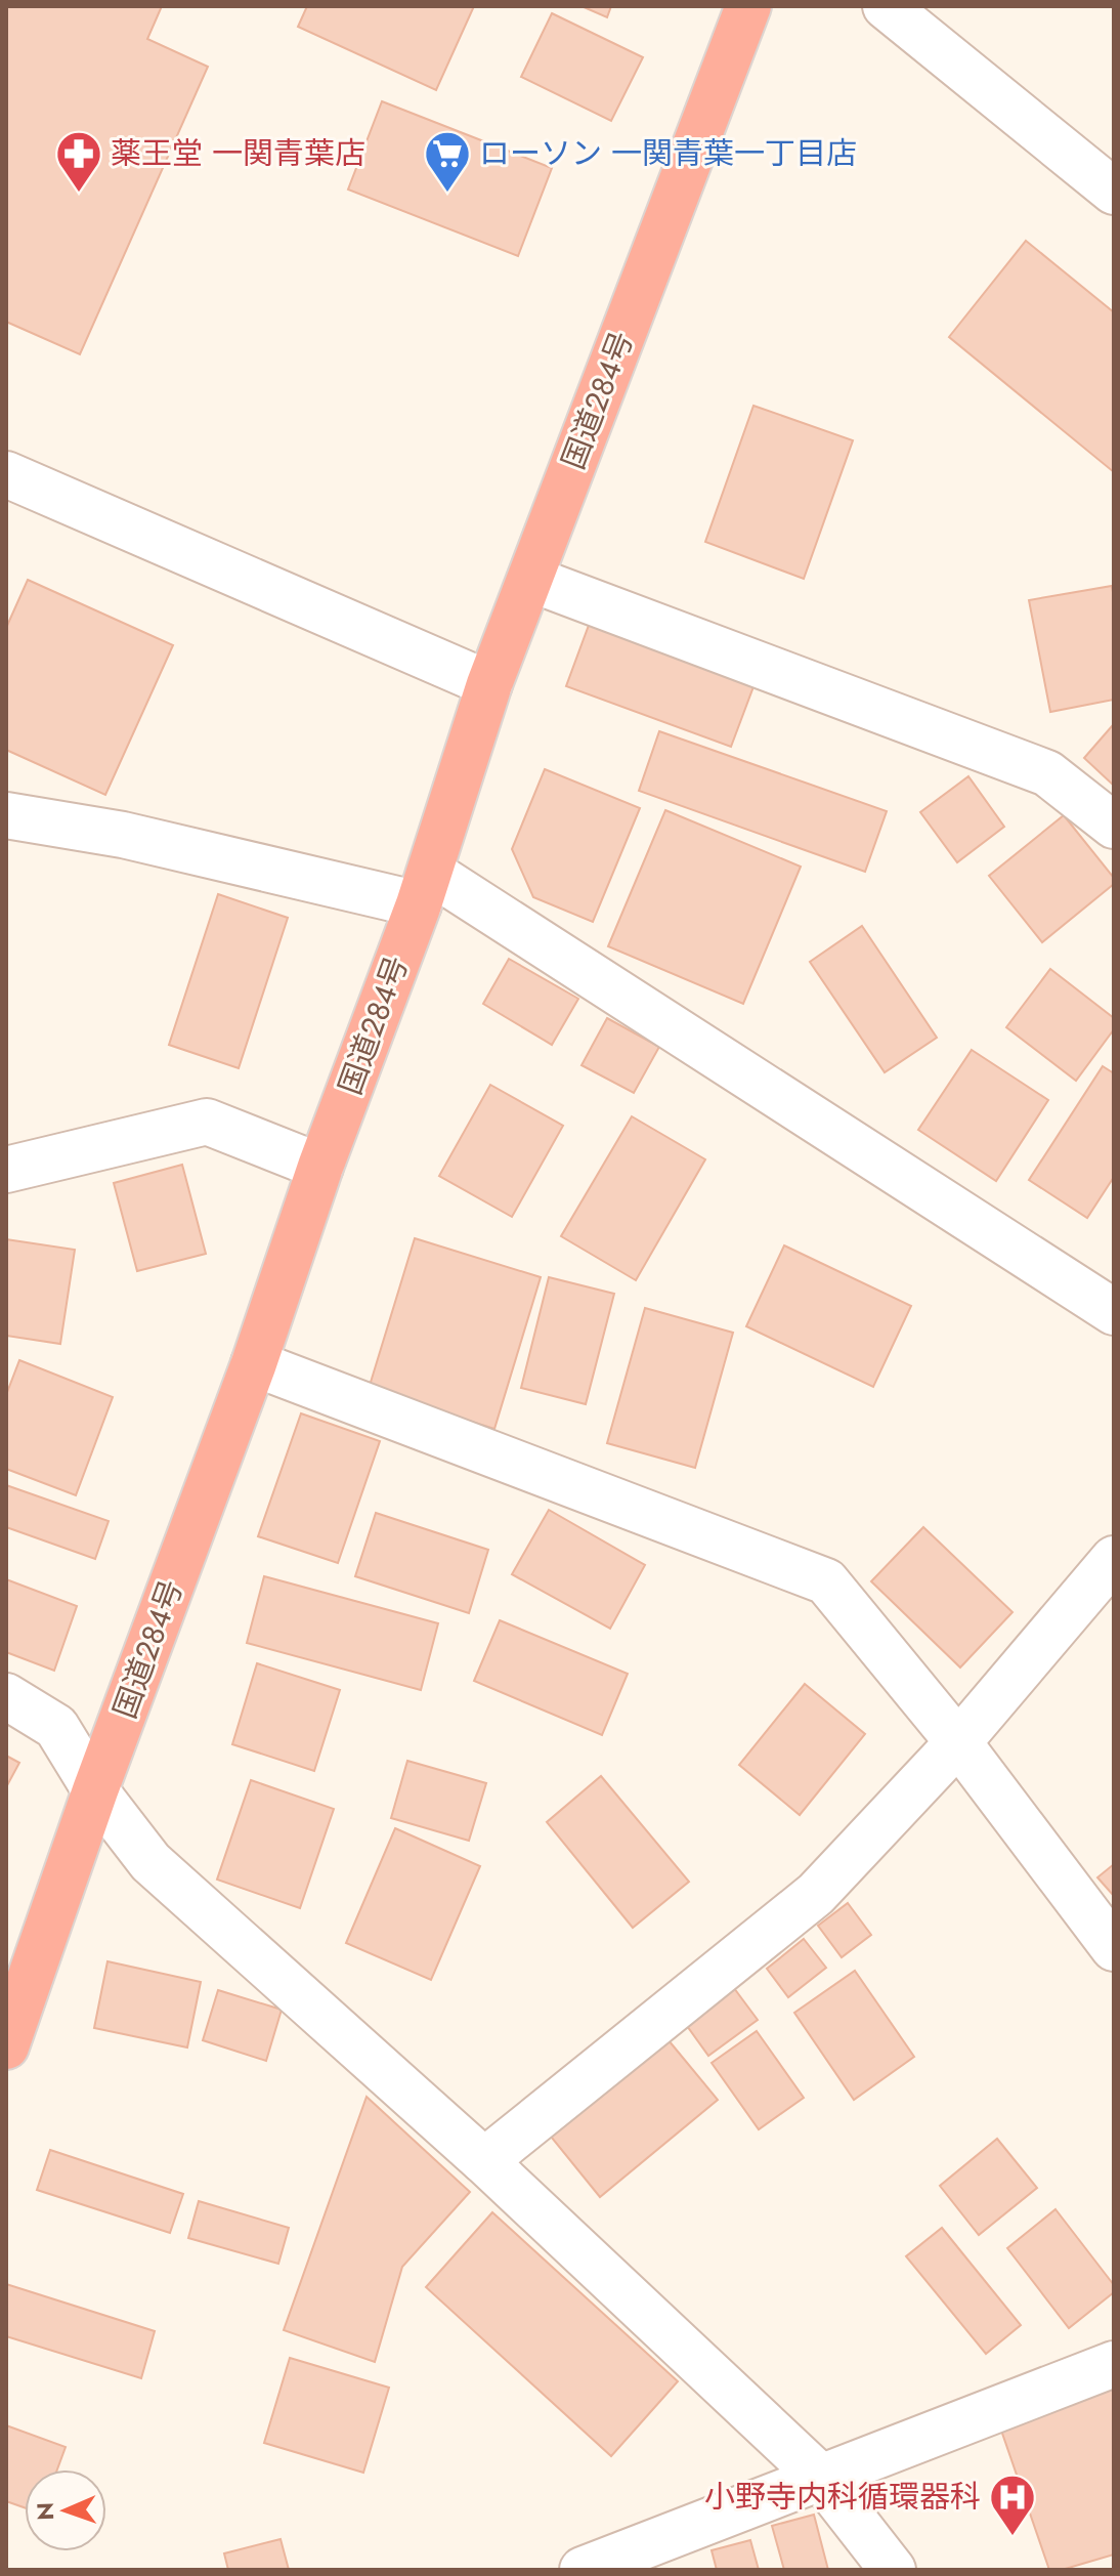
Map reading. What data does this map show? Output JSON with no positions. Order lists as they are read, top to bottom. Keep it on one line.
{"streets":{"highway":["国道284号"]},"places":{"pharmacy":["薬王堂 一関青葉店"],"supermarket":["ローソン 一関青葉一丁目店"],"hospital":["小野寺内科循環器科"]},"north":"left"}
